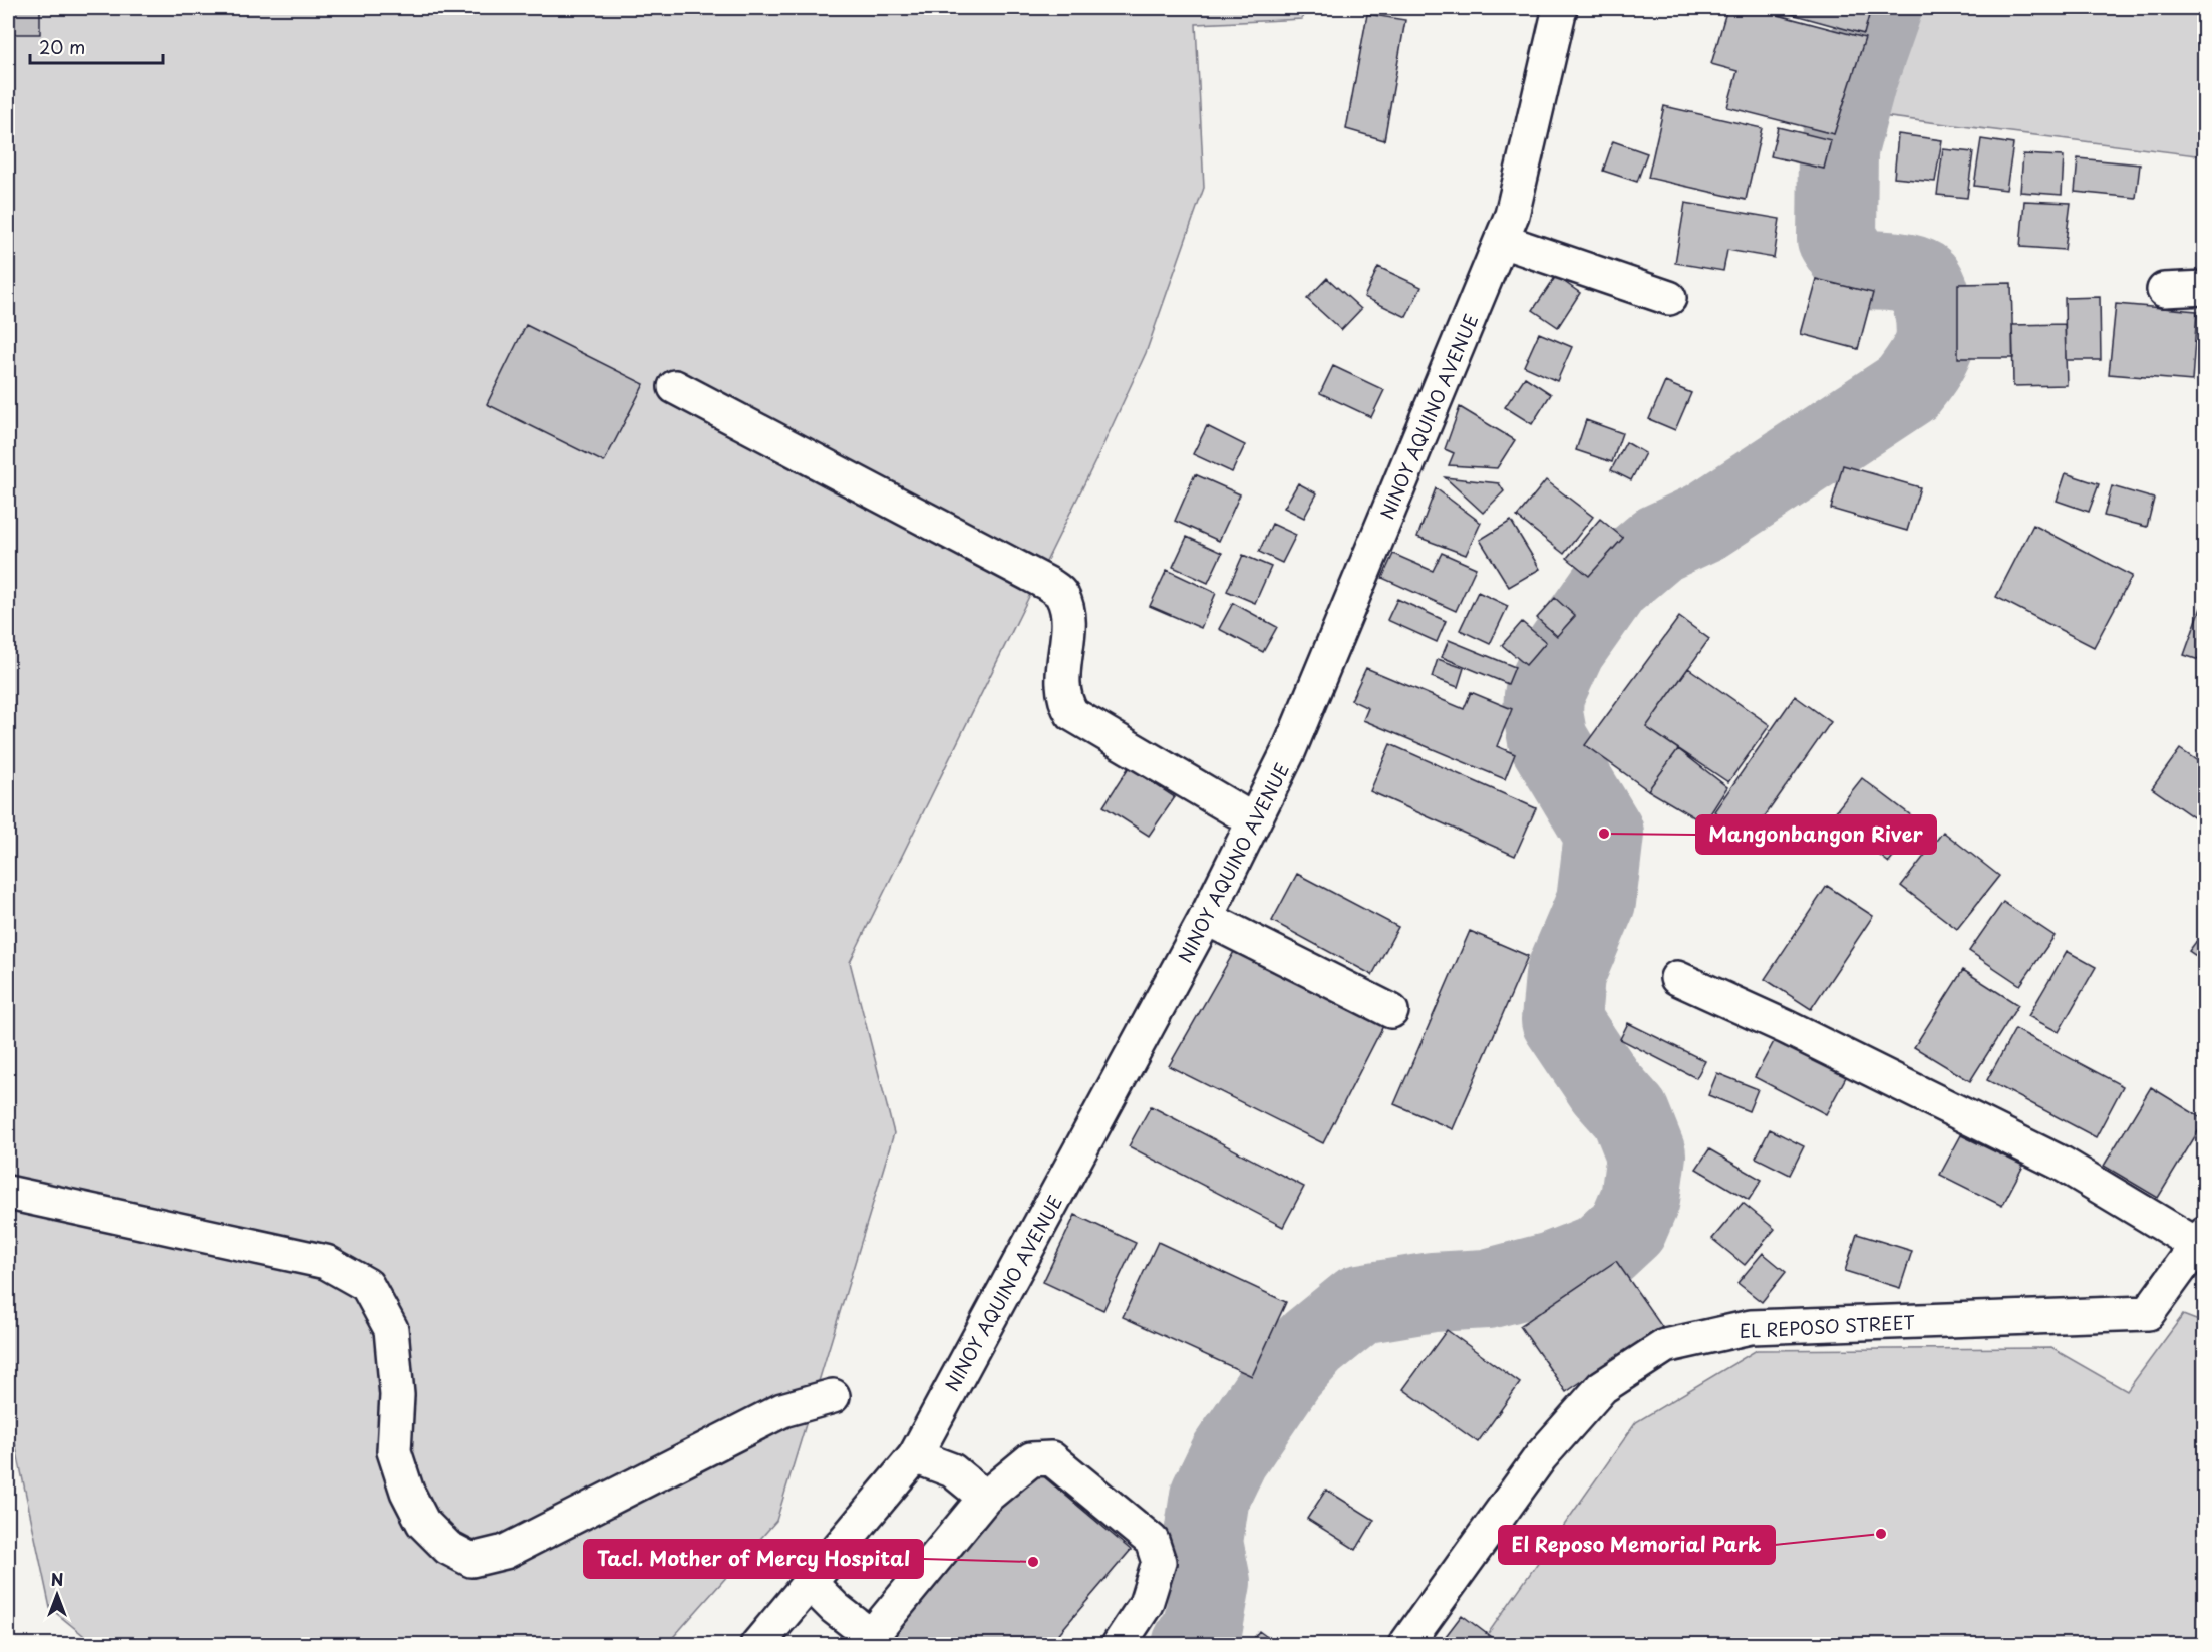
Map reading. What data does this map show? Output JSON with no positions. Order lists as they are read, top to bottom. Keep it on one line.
{"streets":{"street":["NINOY AQUINO AVENUE","EL REPOSO STREET"]},"places":["Mangonbangon River","El Reposo Memorial Park","Tacl. Mother of Mercy Hospital"],"scale_bar":"20 m","north":"top"}
